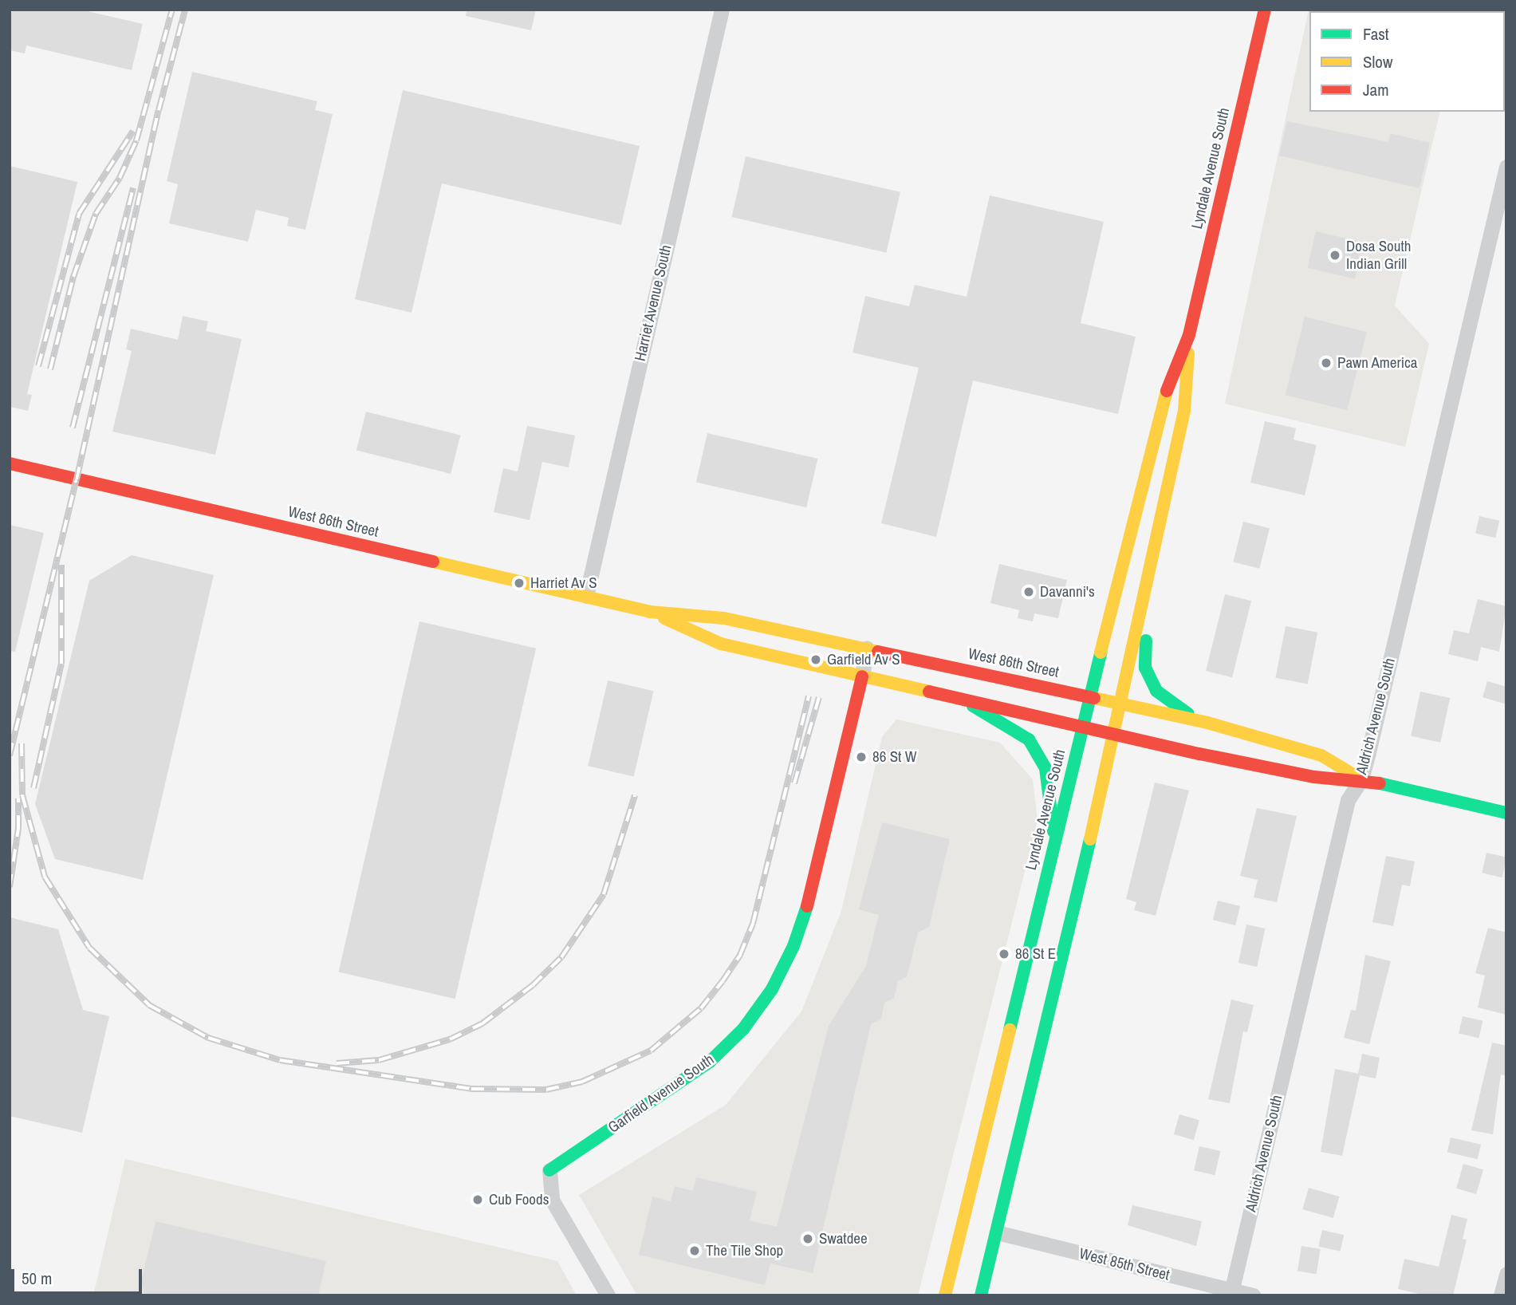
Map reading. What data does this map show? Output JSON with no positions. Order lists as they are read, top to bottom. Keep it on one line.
{"streets":{"street":["Lyndale Avenue South","Harriet Avenue South","West 86th Street","Aldrich Avenue South","Garfield Avenue South","West 85th Street"]},"crossings":[["Lyndale Avenue South","West 86th Street"],["Lyndale Avenue South","West 85th Street"],["Harriet Avenue South","West 86th Street"],["West 86th Street","Aldrich Avenue South"],["West 86th Street","Garfield Avenue South"],["Aldrich Avenue South","West 85th Street"]],"places":["Dosa South Indian Grill","Pawn America","Harriet Av S","Davanni's","Garfield Av S","86 St W","86 St E","Cub Foods","Swatdee","The Tile Shop"],"legend":["Fast","Slow","Jam"],"scale_bar":"50 m"}
